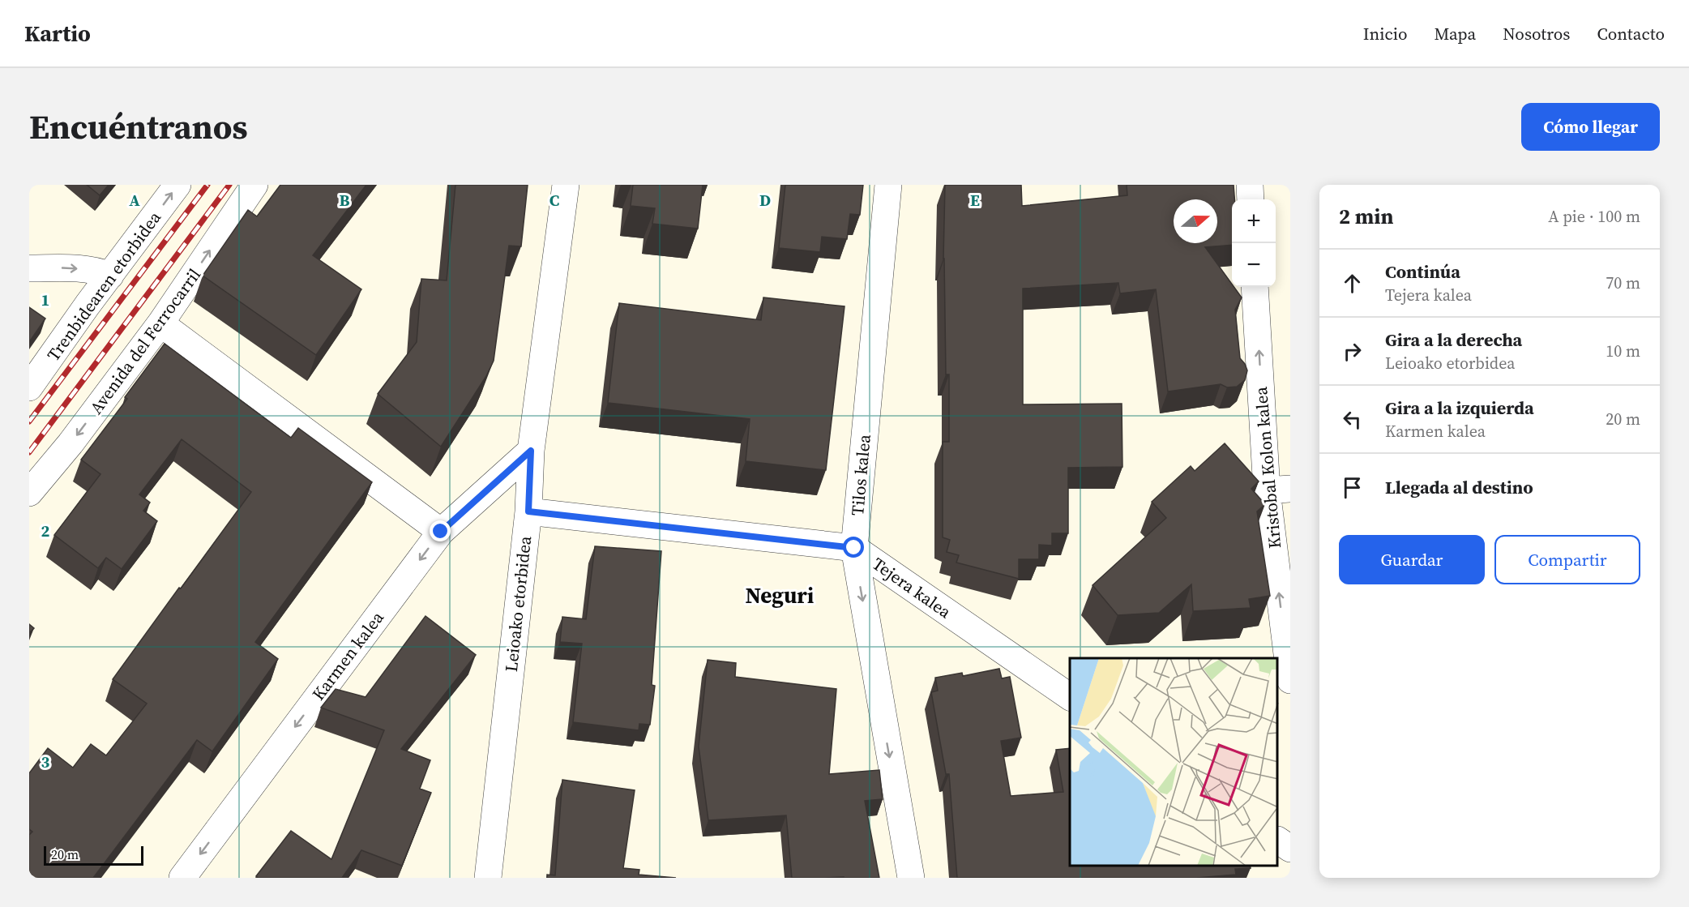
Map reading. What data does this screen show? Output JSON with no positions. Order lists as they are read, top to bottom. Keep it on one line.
{"streets":{"street":["Trenbidearen etorbidea","Avenida del Ferrocarril","Kristobal Kolon kalea","Tilos kalea","Tejera kalea","Leioako etorbidea","Karmen kalea"]},"crossings":[["Tilos kalea","Tejera kalea"],["Tejera kalea","Leioako etorbidea"],["Leioako etorbidea","Karmen kalea"]],"one_way":["Trenbidearen etorbidea","Kristobal Kolon kalea","Tilos kalea","Karmen kalea"],"districts":["Neguri"],"scale_bar":"20 m","north":"right","page":{"header":"Kartio","nav":["Inicio","Mapa","Nosotros","Contacto"],"title":"Encuéntranos","buttons":["Cómo llegar",["Guardar","Compartir"]],"heading":["2 min","A pie · 100 m"],"map_buttons":["+","−"],"list":[["Continúa","Tejera kalea","70 m"],["Gira a la derecha","Leioako etorbidea","10 m"],["Gira a la izquierda","Karmen kalea","20 m"],"Llegada al destino"],"scale":"20 m"},"grid":{"columns":["A","B","C","D","E"],"rows":["1","2","3"]}}
